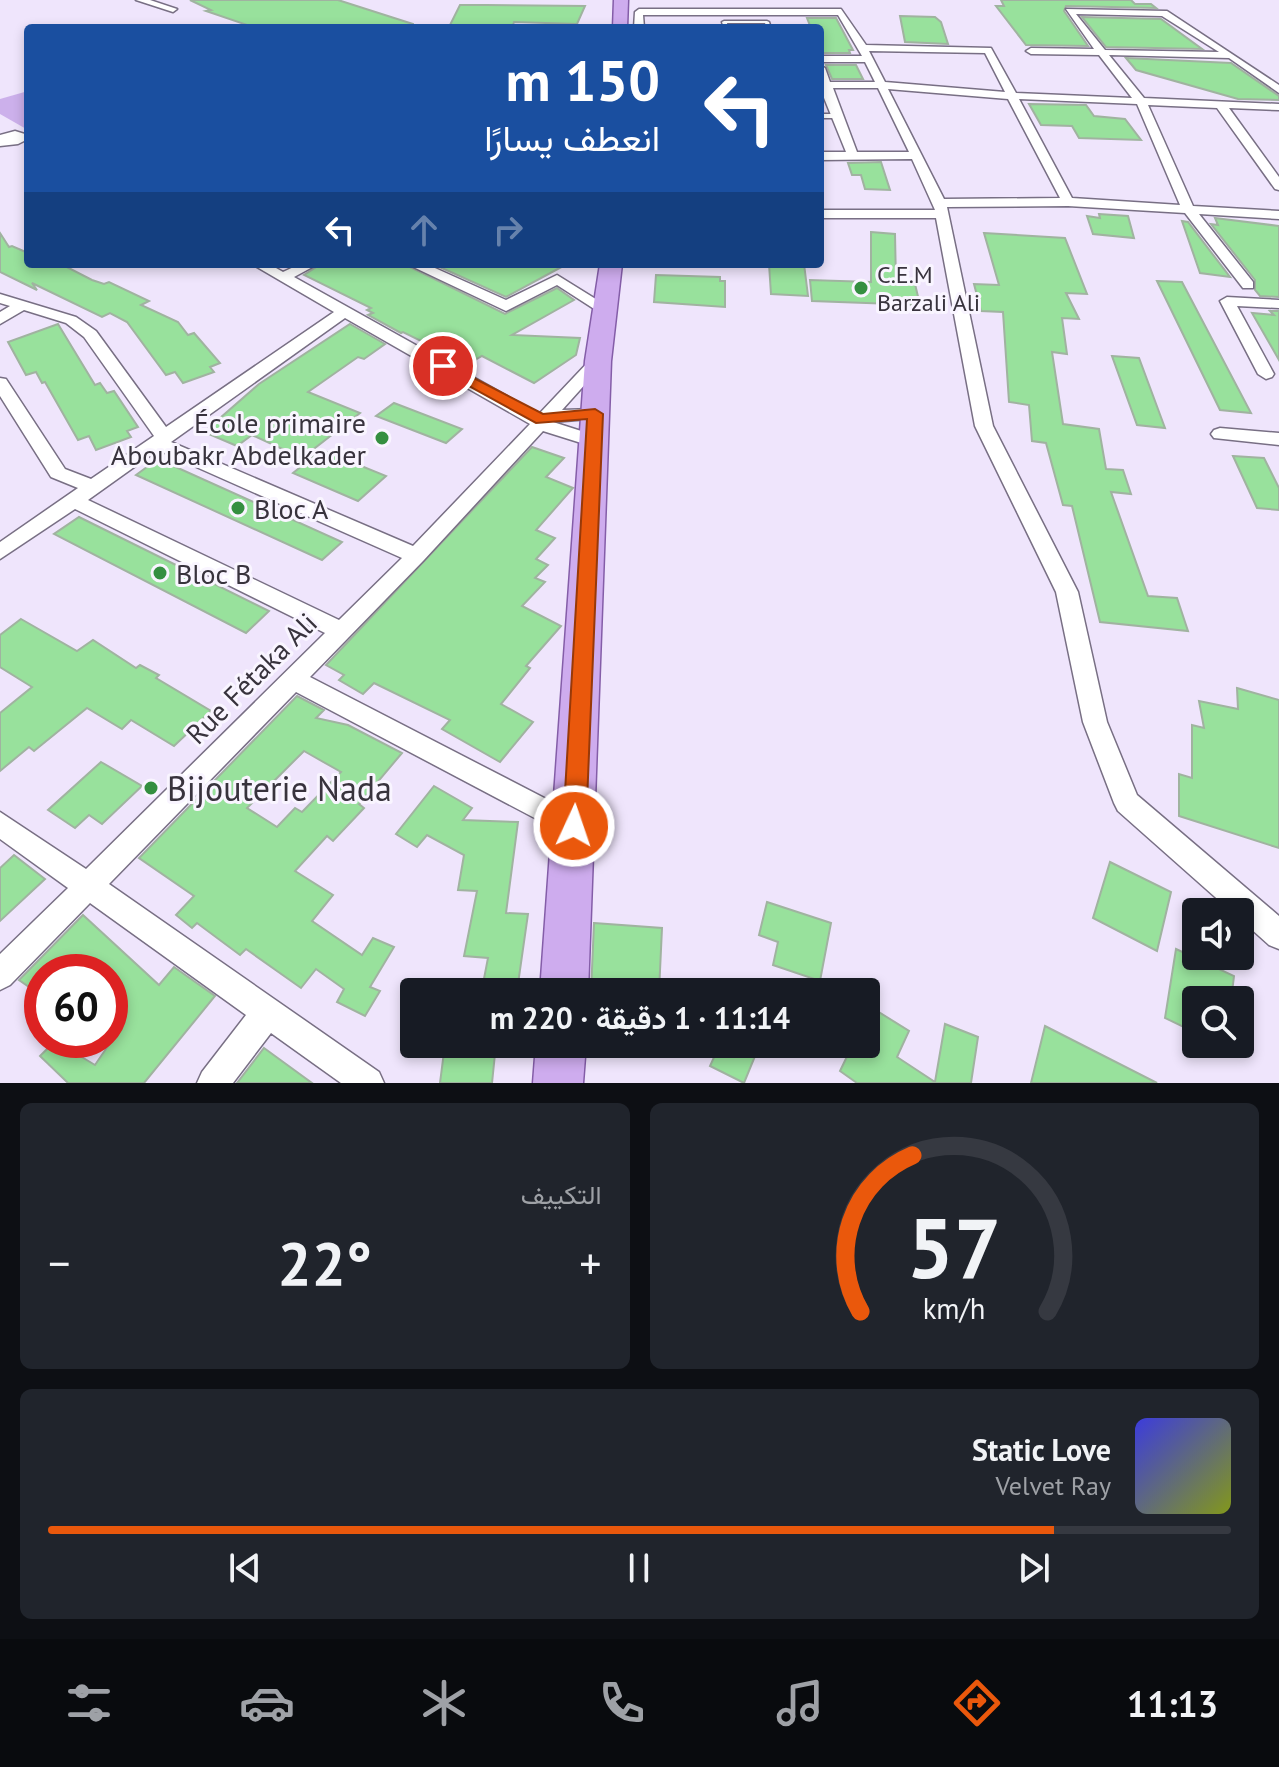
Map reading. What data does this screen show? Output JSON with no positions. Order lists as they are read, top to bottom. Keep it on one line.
{"streets":{"street":["Rue Fétaka Ali"]},"places":["C.E.M Barzali Ali","École primaire Aboubakr Abdelkader","Bloc A","Bloc B","Bijouterie Nada"],"page":{"turn":["150 m","انعطف يسارًا"],"limit":"60","trip":"11:14 · 1 دقيقة · 220 m","tile":"التكييف","heat":["−","22°","+"],"song":["Static Love","Velvet Ray"],"tabs":"11:13","gauge":["57","km/h"]}}
